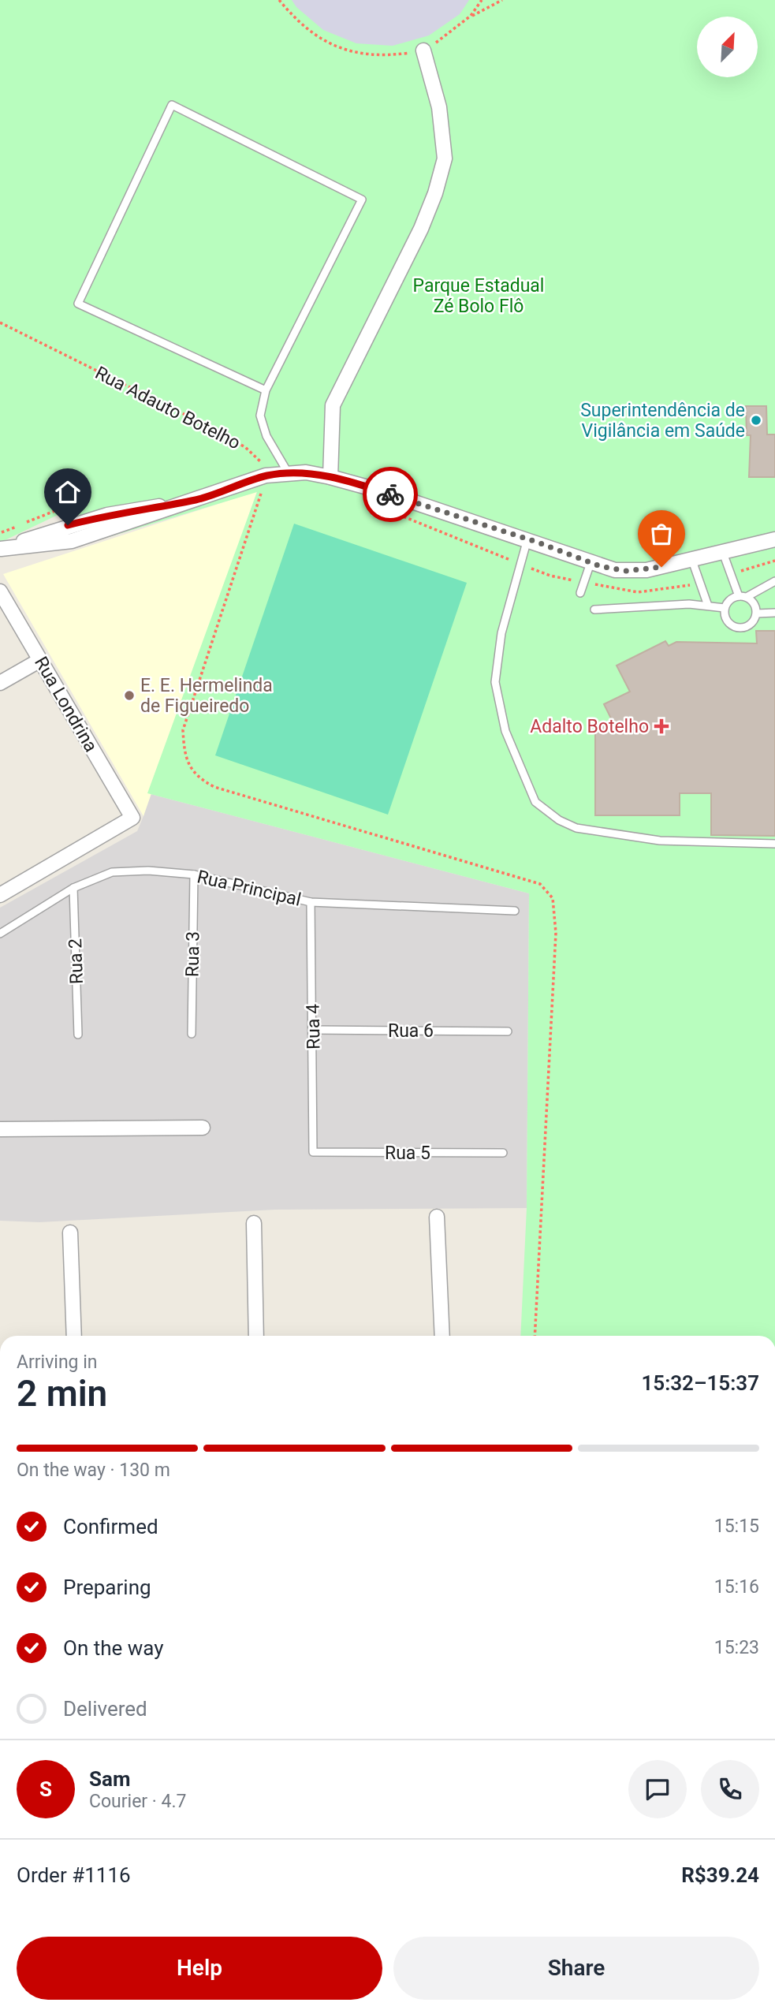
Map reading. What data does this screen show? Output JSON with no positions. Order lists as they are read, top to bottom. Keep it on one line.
{"streets":{"street":["Rua Londrina"],"lane":["Rua Principal","Rua 3","Rua 2","Rua 4","Rua 6","Rua 5"],"path":["Rua Adauto Botelho"]},"crossings":[["Rua Principal","Rua 3"],["Rua Principal","Rua 2"],["Rua Principal","Rua 4"],["Rua 4","Rua 6"],["Rua 4","Rua 5"]],"parks":["Parque Estadual Zé Bolo Flô"],"places":{"other":["Superintendência de Vigilância em Saúde","E. E. Hermelinda de Figueiredo"],"health":["Adalto Botelho"]},"north":"top right","page":{"heading":["2 min","Arriving in","15:32–15:37"],"panel":["Sam","Courier · 4.7","Order #1116","R$39.24"],"bar":"On the way · 130 m","list":[["Confirmed","15:15"],["Preparing","15:16"],["On the way","15:23"],"Delivered"],"round":"S","buttons":["Help","Share"]}}
